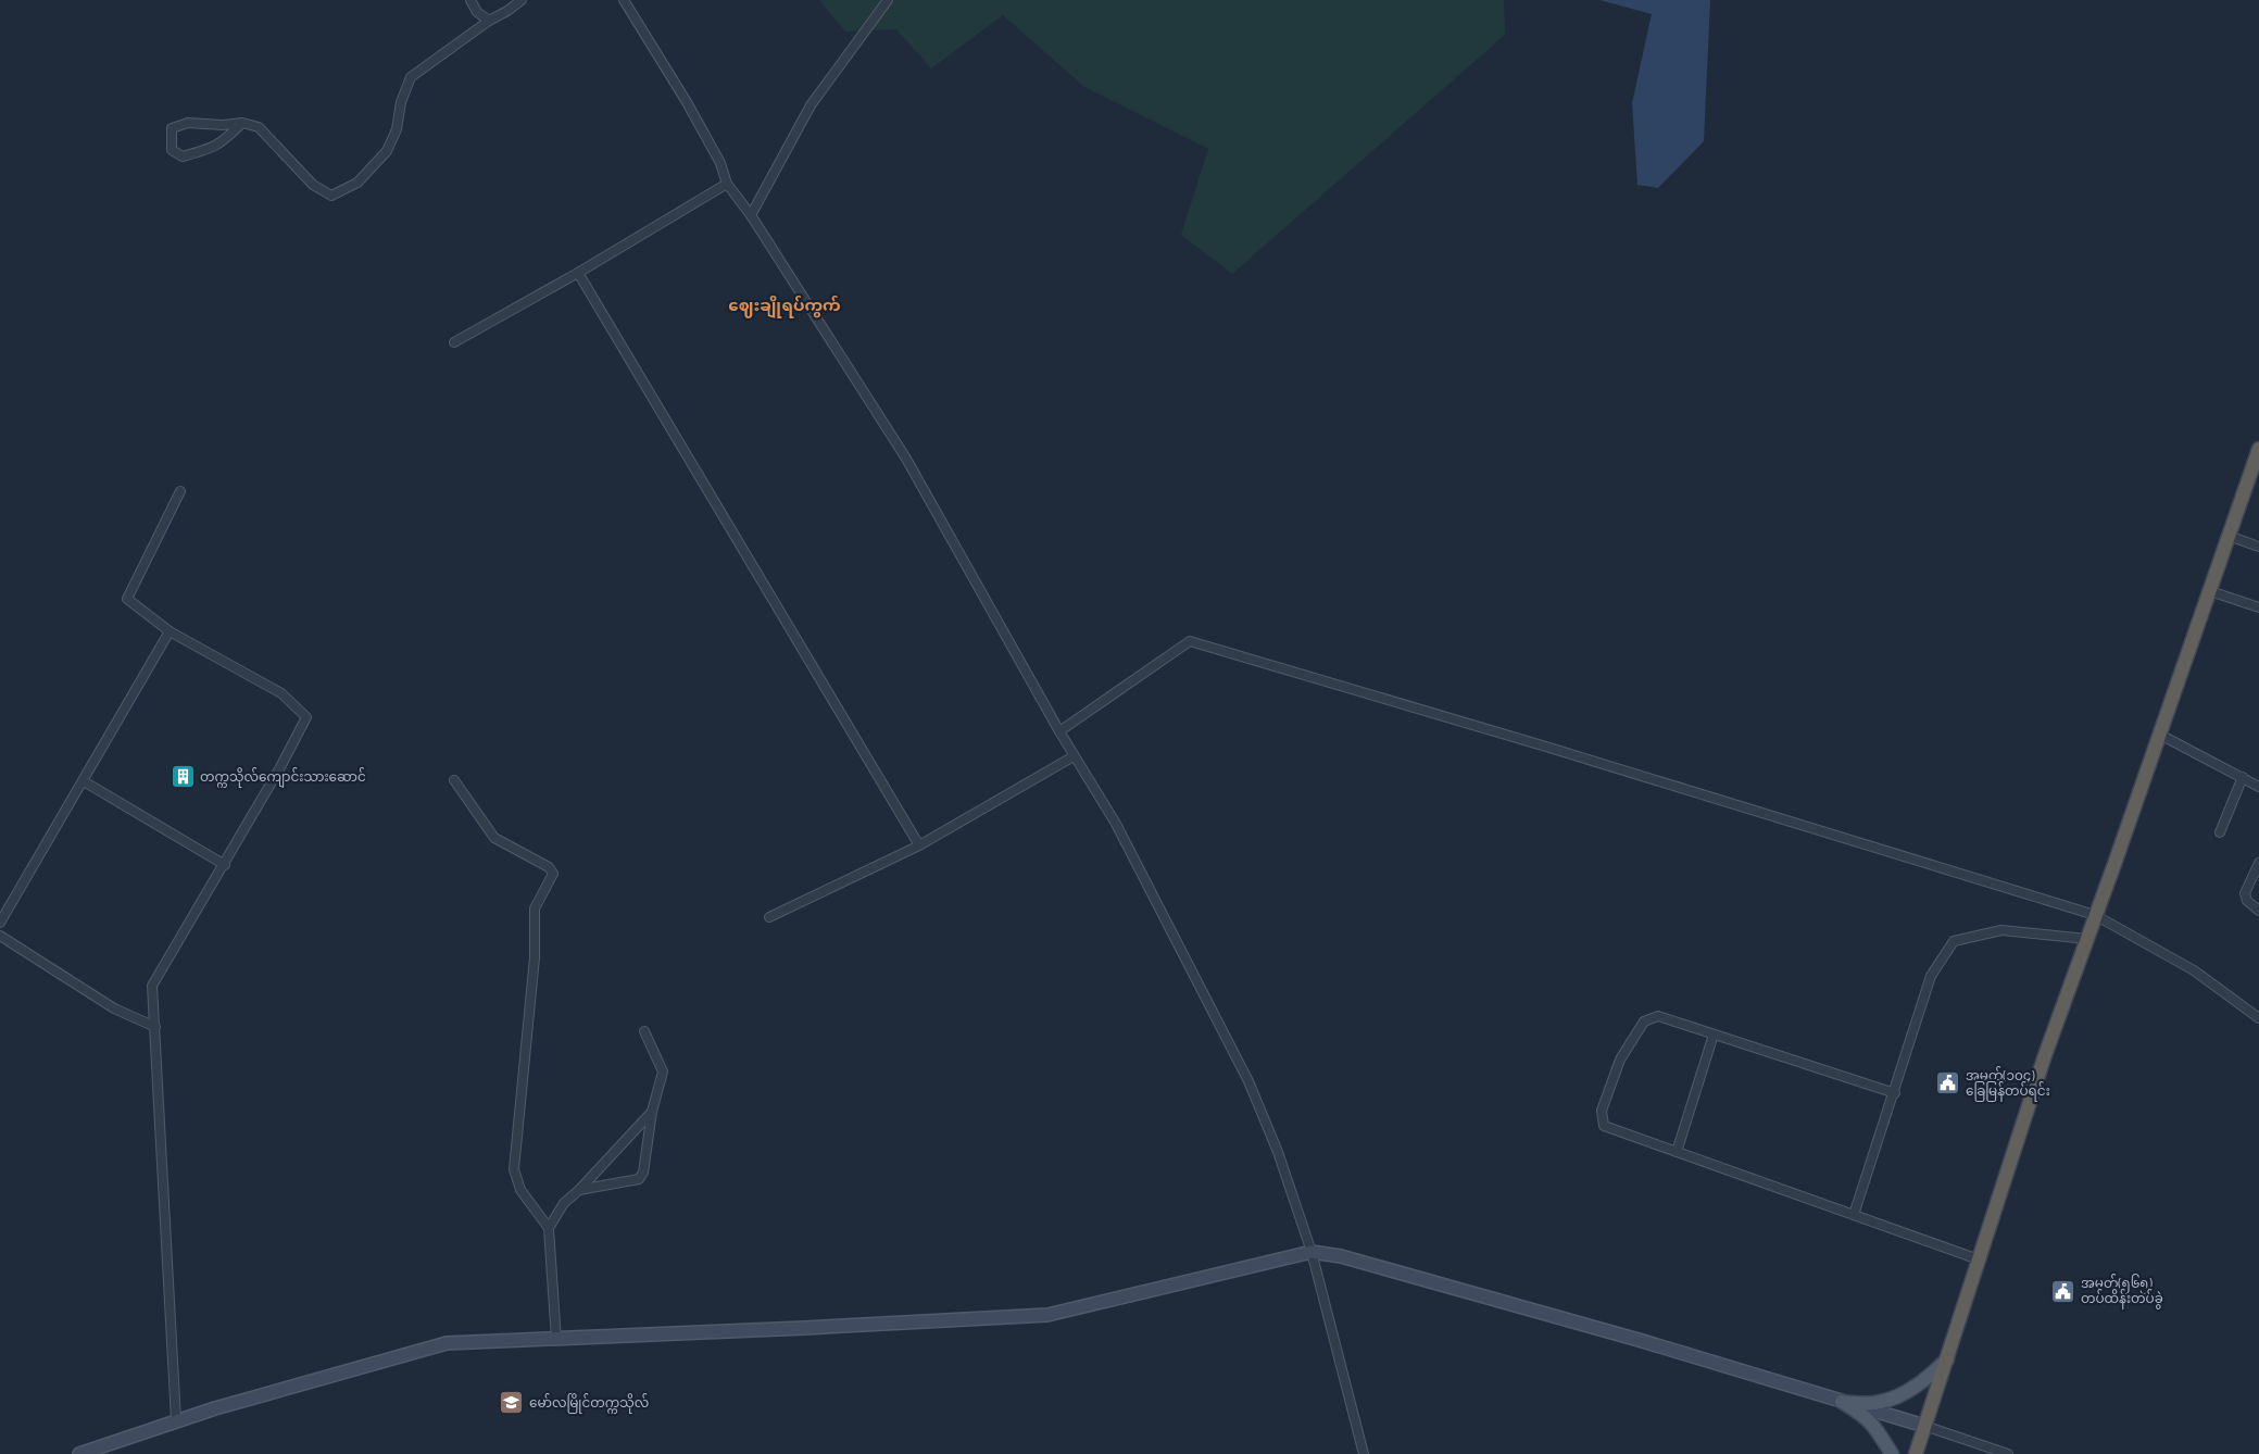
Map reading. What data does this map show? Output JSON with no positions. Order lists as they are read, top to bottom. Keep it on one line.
{"districts":["ဈေးချိုရပ်ကွက်"],"places":{"building":["တက္ကသိုလ်ကျောင်းသားဆောင်"],"public building":["အမှတ်(၁၀၄) ခြေမြန်တပ်ရင်း","အမှတ်(၅၆၅) တပ်ထိန်းတပ်ခွဲ"],"school or university":["မော်လမြိုင်တက္ကသိုလ်"]}}
